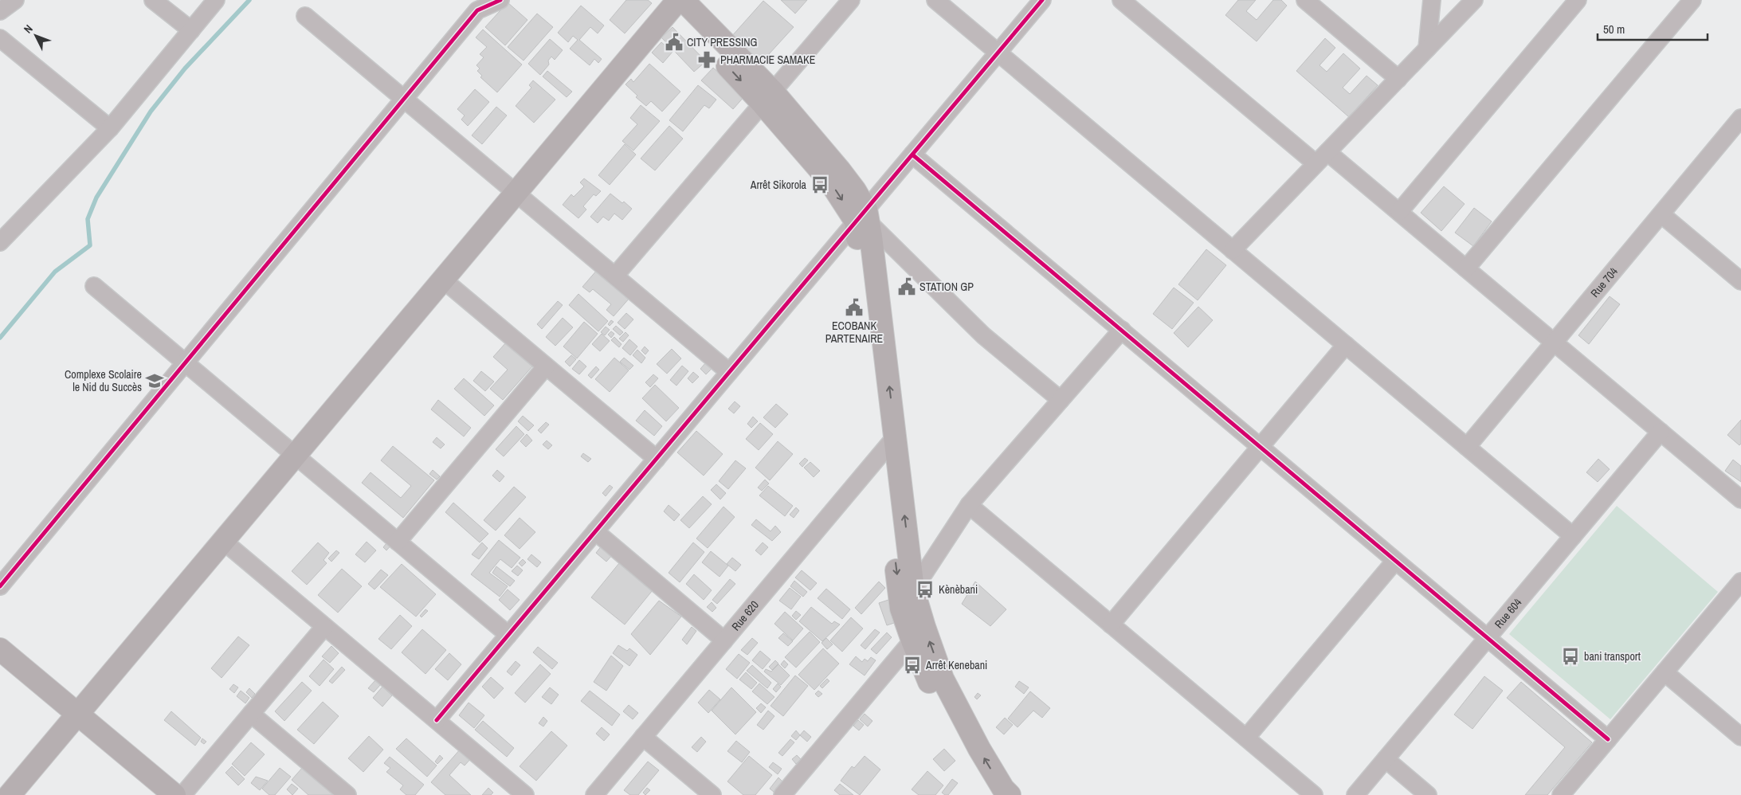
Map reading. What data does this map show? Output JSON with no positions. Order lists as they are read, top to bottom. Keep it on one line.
{"streets":{"street":["Rue 704","Rue 604","Rue 620"]},"places":{"public building":["CITY PRESSING","STATION GP","ECOBANK PARTENAIRE"],"pharmacy":["PHARMACIE SAMAKE"],"bus stop":["Arrêt Sikorola","Kènèbani","bani transport","Arrêt Kenebani"],"school or university":["Complexe Scolaire le Nid du Succès"]},"scale_bar":"50 m","north":"top left"}
